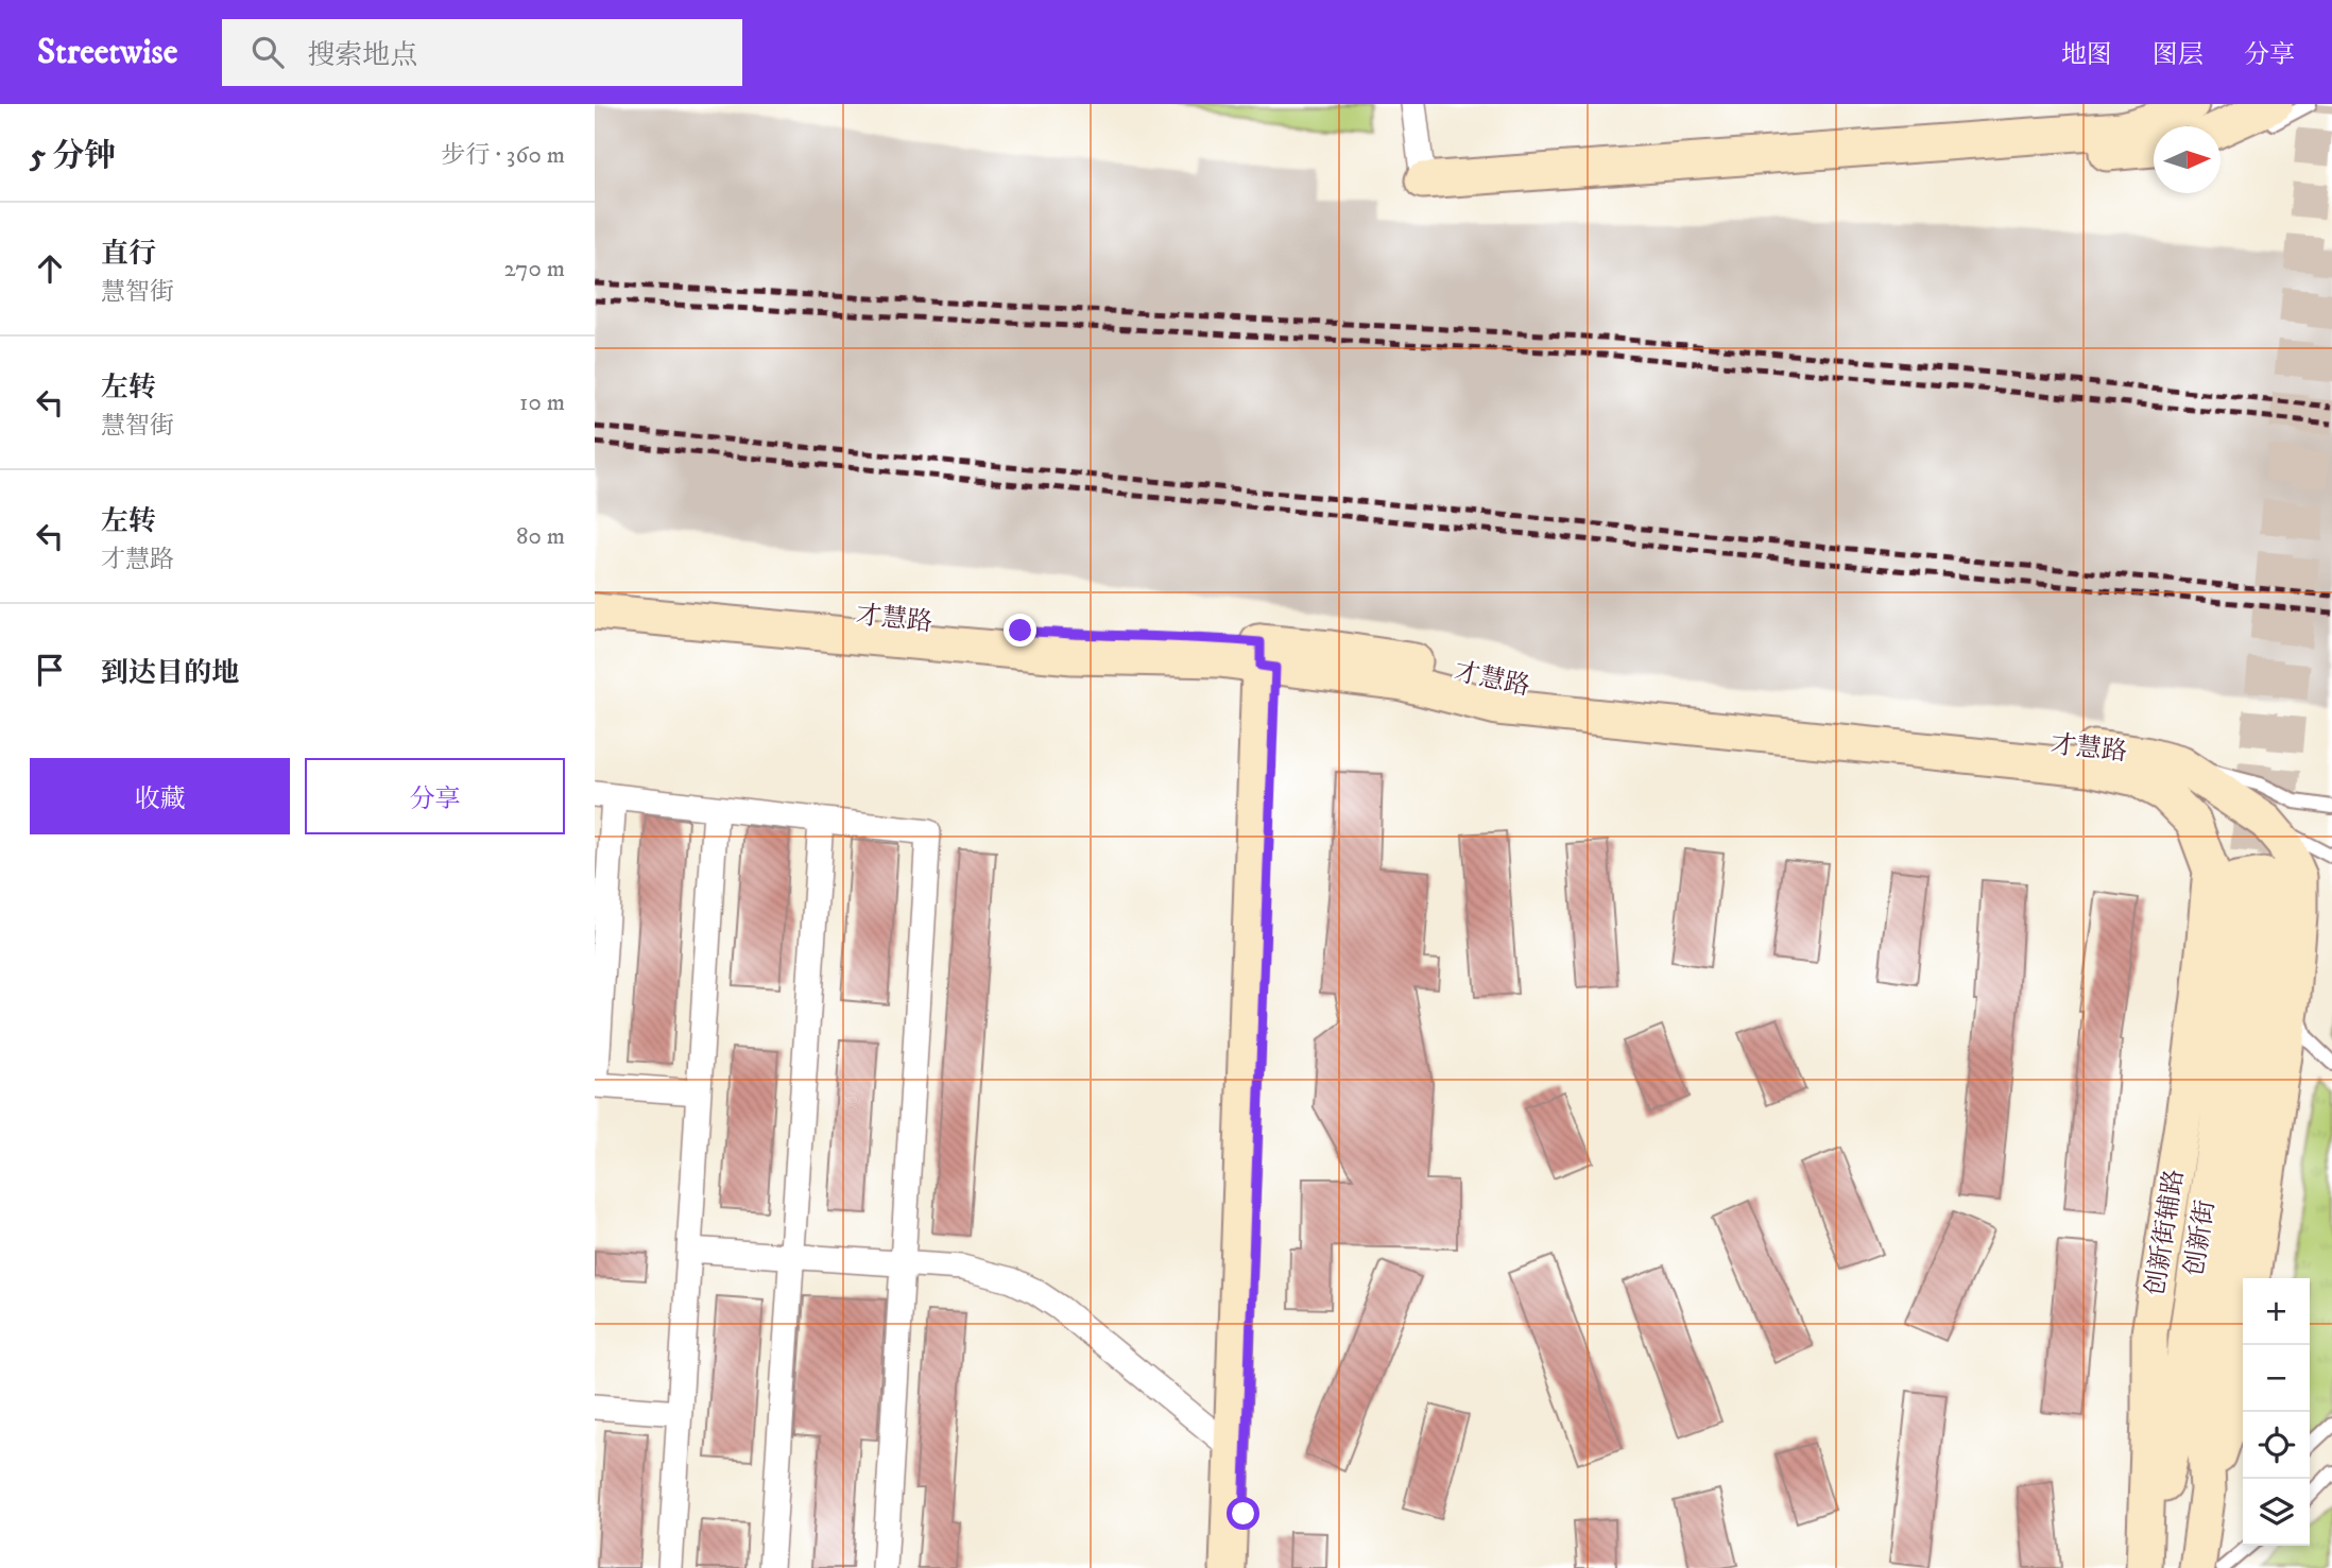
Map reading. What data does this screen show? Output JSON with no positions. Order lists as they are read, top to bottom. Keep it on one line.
{"streets":{"street":["才慧路","创新街"]},"crossings":[["才慧路","创新街"]],"north":"right","page":{"header":"Streetwise","search":"搜索地点","nav":["地图","图层","分享"],"heading":["5 分钟","步行 · 360 m"],"list":[["直行","慧智街","270 m"],["左转","慧智街","10 m"],["左转","才慧路","80 m"],"到达目的地"],"buttons":["收藏","分享"],"map_buttons":["+","−"]}}
